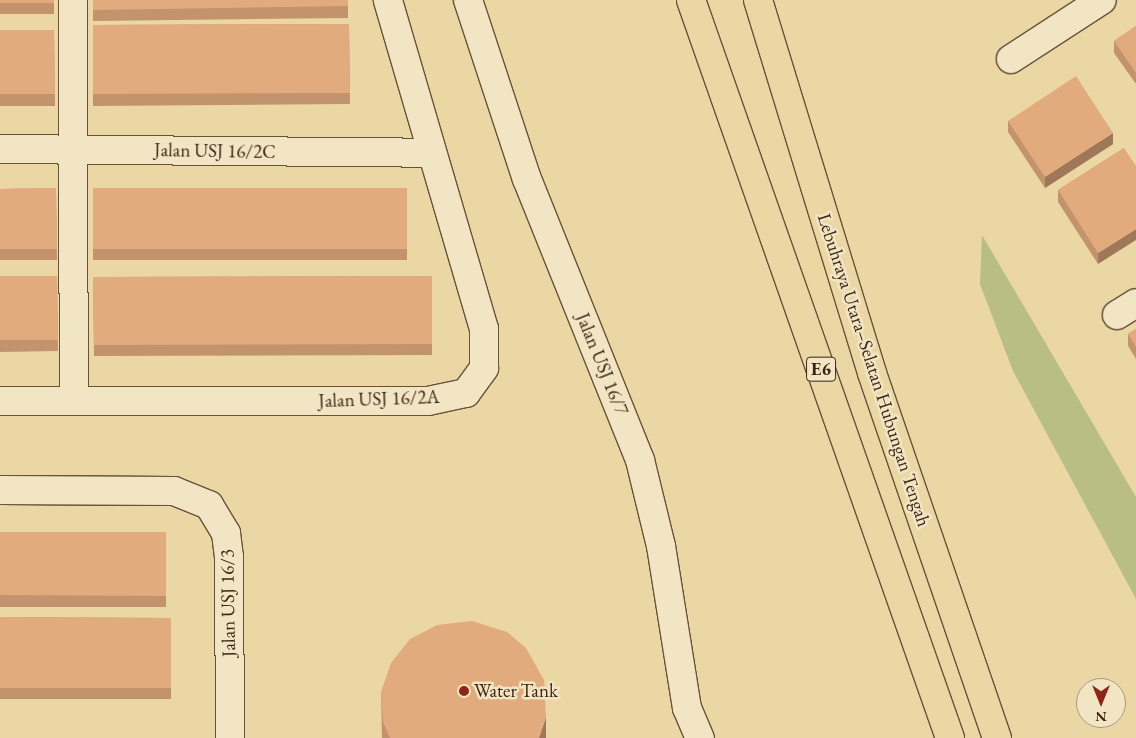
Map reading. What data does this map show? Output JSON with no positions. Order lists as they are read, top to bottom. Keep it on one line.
{"streets":{"highway":["E6","Lebuhraya Utara–Selatan Hubungan Tengah"],"street":["Jalan USJ 16/2C","Jalan USJ 16/7","Jalan USJ 16/2A","Jalan USJ 16/3"]},"crossings":[["Jalan USJ 16/2C","Jalan USJ 16/2A"]],"places":["Water Tank"],"north":"bottom"}
